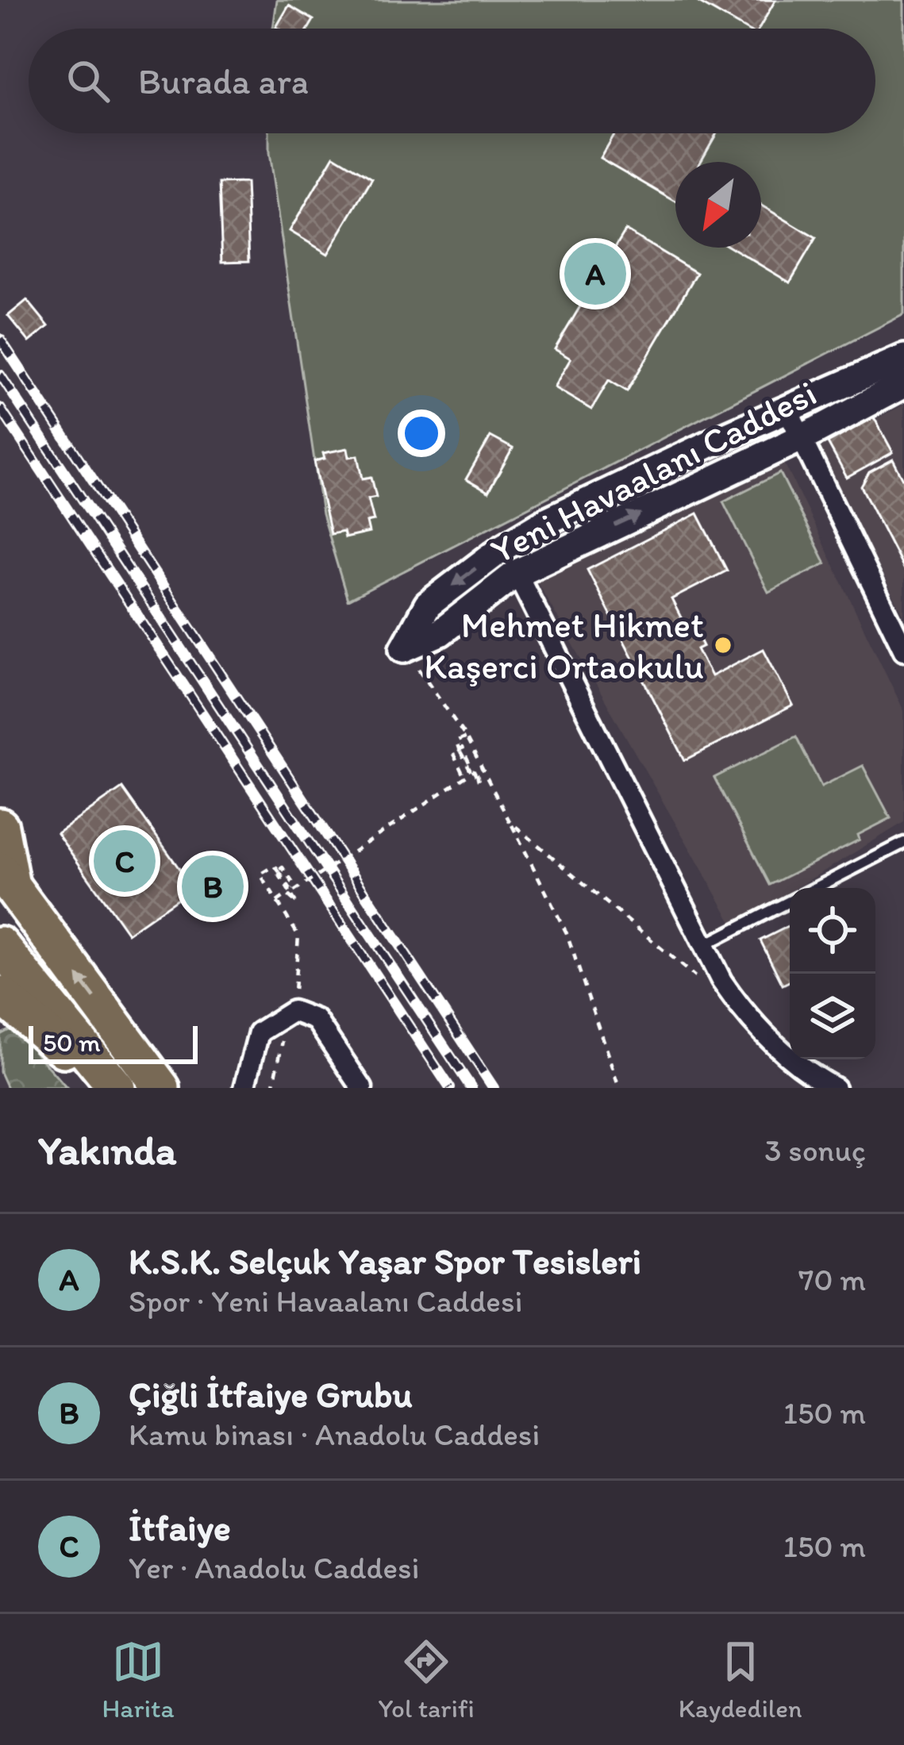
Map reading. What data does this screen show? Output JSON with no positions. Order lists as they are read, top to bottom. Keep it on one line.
{"streets":{"street":["Yeni Havaalanı Caddesi"]},"places":["Mehmet Hikmet Kaşerci Ortaokulu"],"scale_bar":"50 m","north":"bottom left","page":{"search":"Burada ara","pins":["A","C","B"],"scale":"50 m","heading":["Yakında","3 sonuç"],"list":[{"mark":"A","name":"K.S.K. Selçuk Yaşar Spor Tesisleri","note":"Spor · Yeni Havaalanı Caddesi","value":"70 m"},{"mark":"B","name":"Çiğli İtfaiye Grubu","note":"Kamu binası · Anadolu Caddesi","value":"150 m"},{"mark":"C","name":"İtfaiye","note":"Yer · Anadolu Caddesi","value":"150 m"}],"nav":["Harita","Yol tarifi","Kaydedilen"]}}
